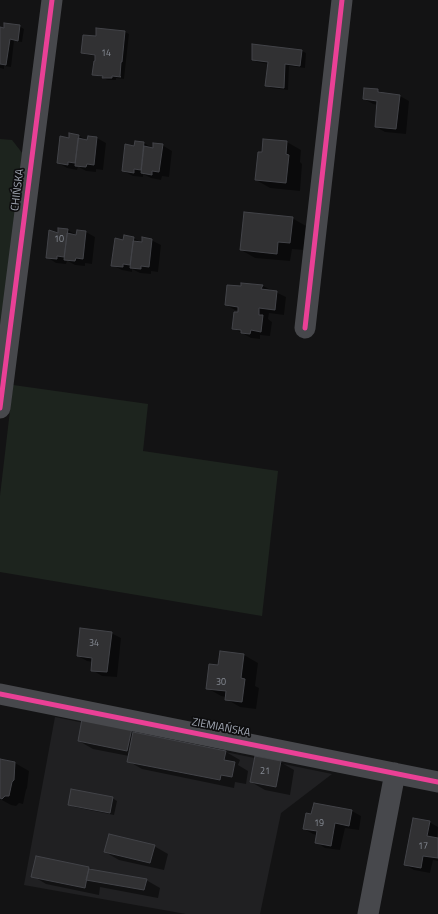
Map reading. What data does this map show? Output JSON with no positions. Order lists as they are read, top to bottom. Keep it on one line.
{"streets":{"street":["CHIŃSKA","ZIEMIAŃSKA"]},"house_numbers":["14","10","34","30","21","19","17"]}
